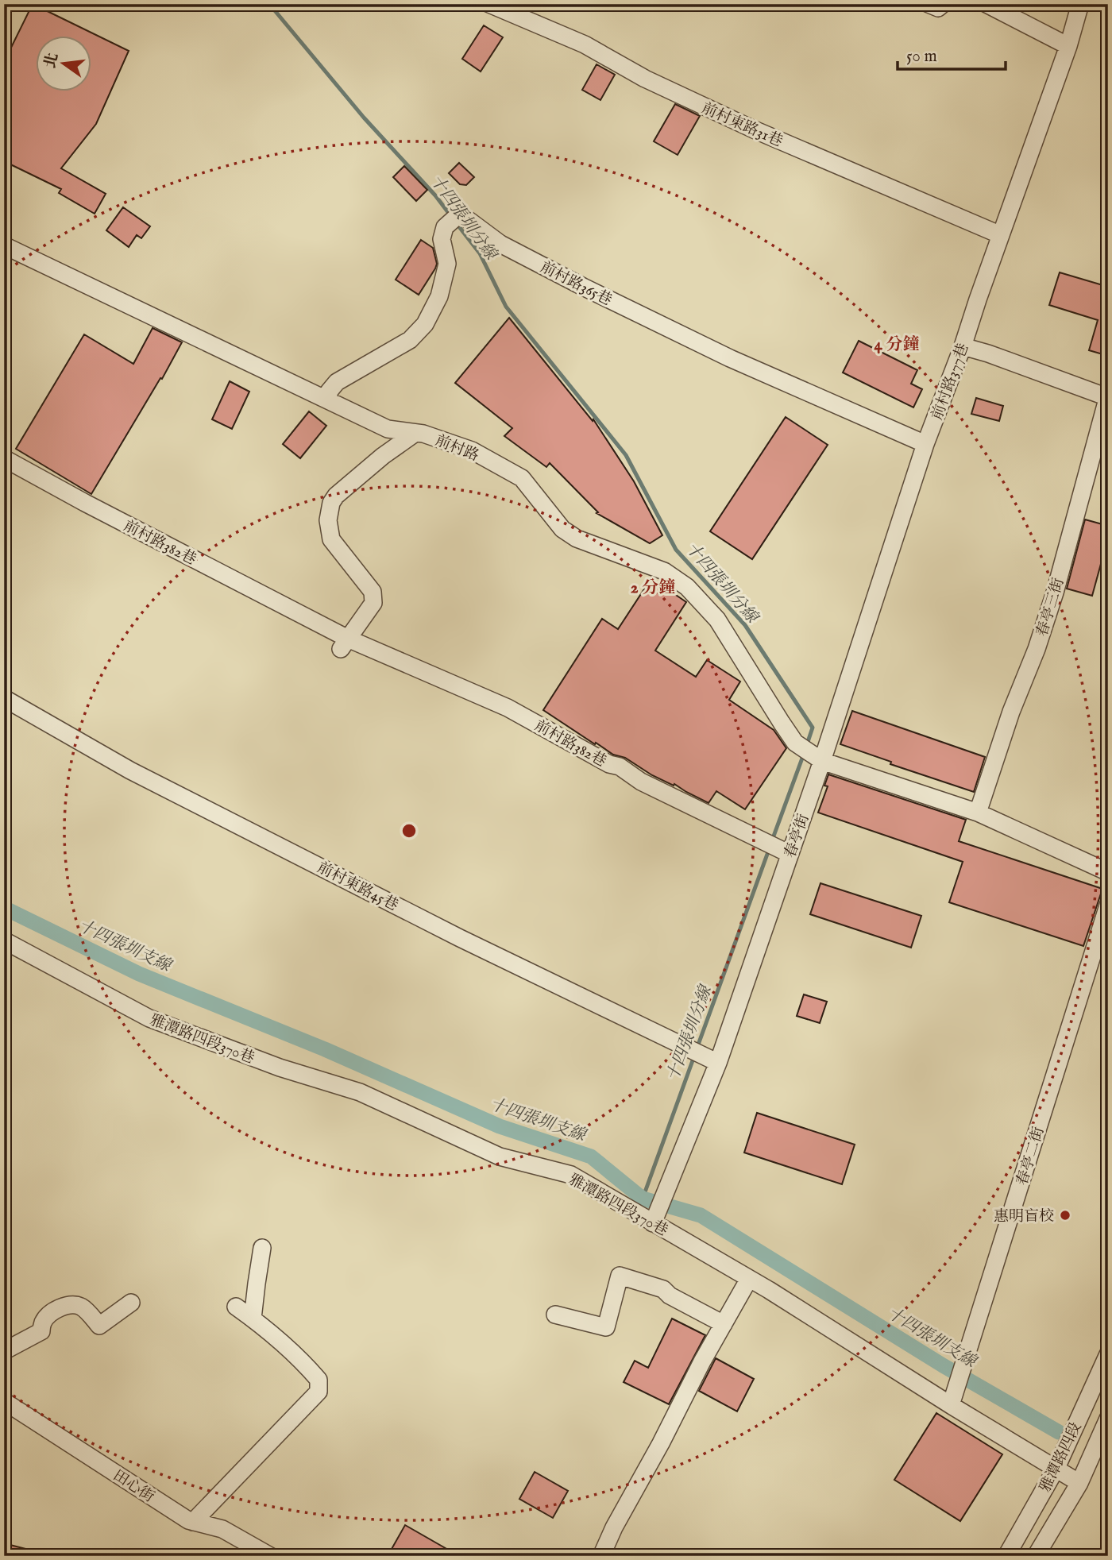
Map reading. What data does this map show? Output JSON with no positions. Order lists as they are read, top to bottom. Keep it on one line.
{"streets":{"street":["前村東路31巷","前村路365巷","前村路377巷","前村路","前村路382巷","春亭三街","春亭街","前村東路45巷","雅潭路四段370巷","春亭二街","雅潭路四段","田心街"]},"crossings":[["前村東路31巷","前村路377巷"],["前村路365巷","前村路377巷"],["前村路365巷","前村路"],["前村路377巷","前村路"],["前村路377巷","春亭街"],["前村路","春亭街"],["前村路382巷","春亭街"],["春亭街","前村東路45巷"],["春亭街","雅潭路四段370巷"],["雅潭路四段370巷","春亭二街"],["雅潭路四段370巷","雅潭路四段"]],"water":["十四張圳分線","十四張圳支線"],"places":["惠明盲校"],"scale_bar":"50 m","north":"left","rings":["4 分鐘","2 分鐘"]}
